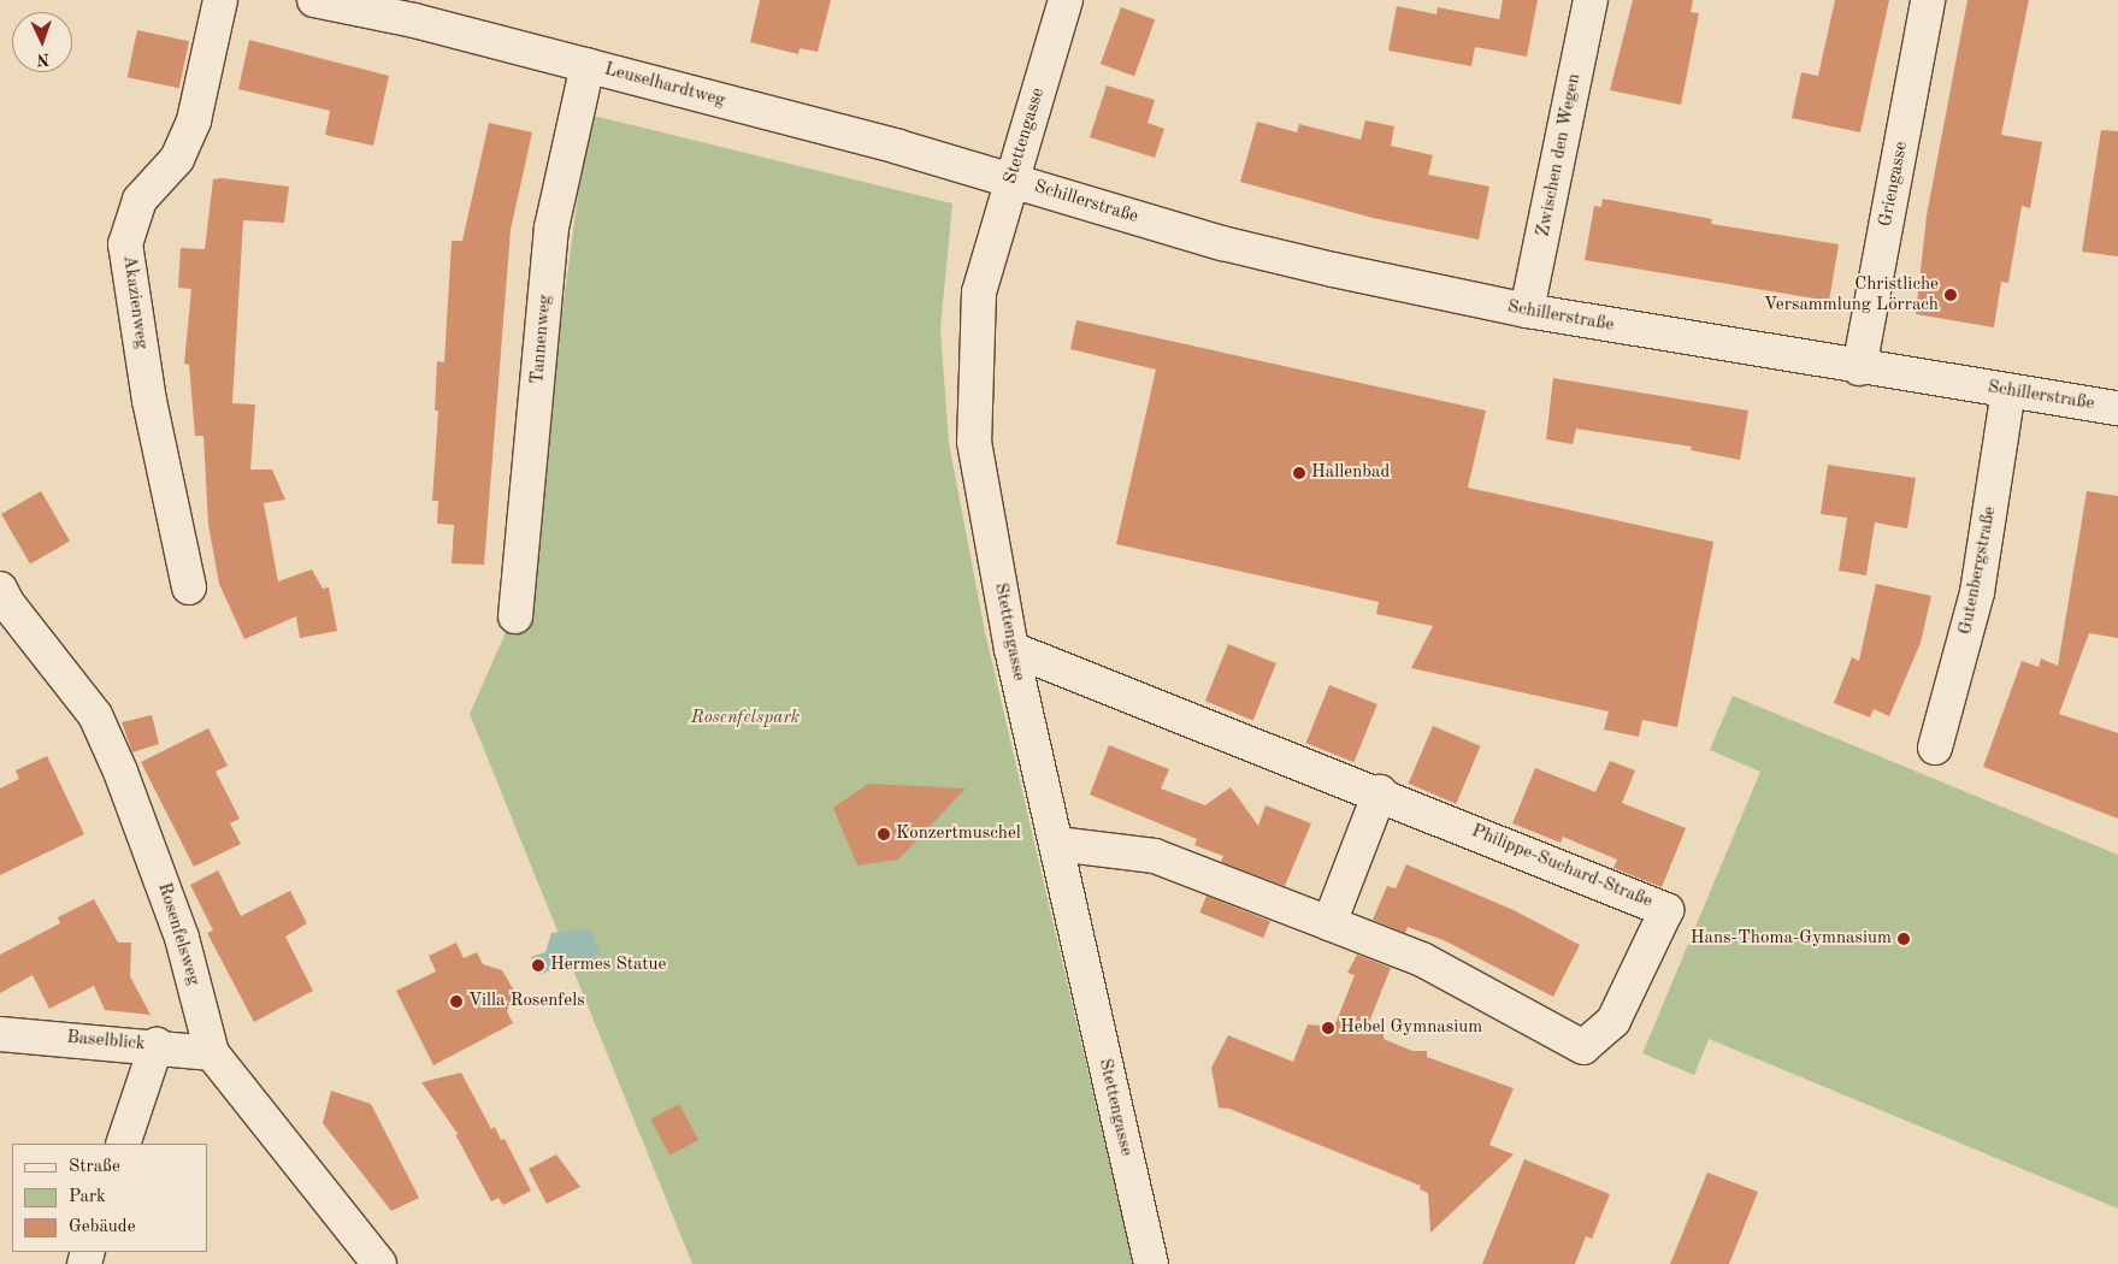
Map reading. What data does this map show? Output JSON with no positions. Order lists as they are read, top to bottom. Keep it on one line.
{"streets":{"street":["Leuselhardtweg","Stettengasse","Zwischen den Wegen","Griengasse","Schillerstraße","Akazienweg","Tannenweg","Gutenbergstraße","Philippe-Suchard-Straße","Rosenfelsweg","Baselblick"]},"crossings":[["Leuselhardtweg","Stettengasse"],["Leuselhardtweg","Schillerstraße"],["Leuselhardtweg","Tannenweg"],["Stettengasse","Schillerstraße"],["Stettengasse","Philippe-Suchard-Straße"],["Zwischen den Wegen","Schillerstraße"],["Griengasse","Schillerstraße"],["Schillerstraße","Gutenbergstraße"],["Rosenfelsweg","Baselblick"]],"parks":["Rosenfelspark"],"places":["Christliche Versammlung Lörrach","Hallenbad","Konzertmuschel","Hans-Thoma-Gymnasium","Hermes Statue","Villa Rosenfels","Hebel Gymnasium"],"legend":["Straße","Park","Gebäude"],"north":"bottom"}
